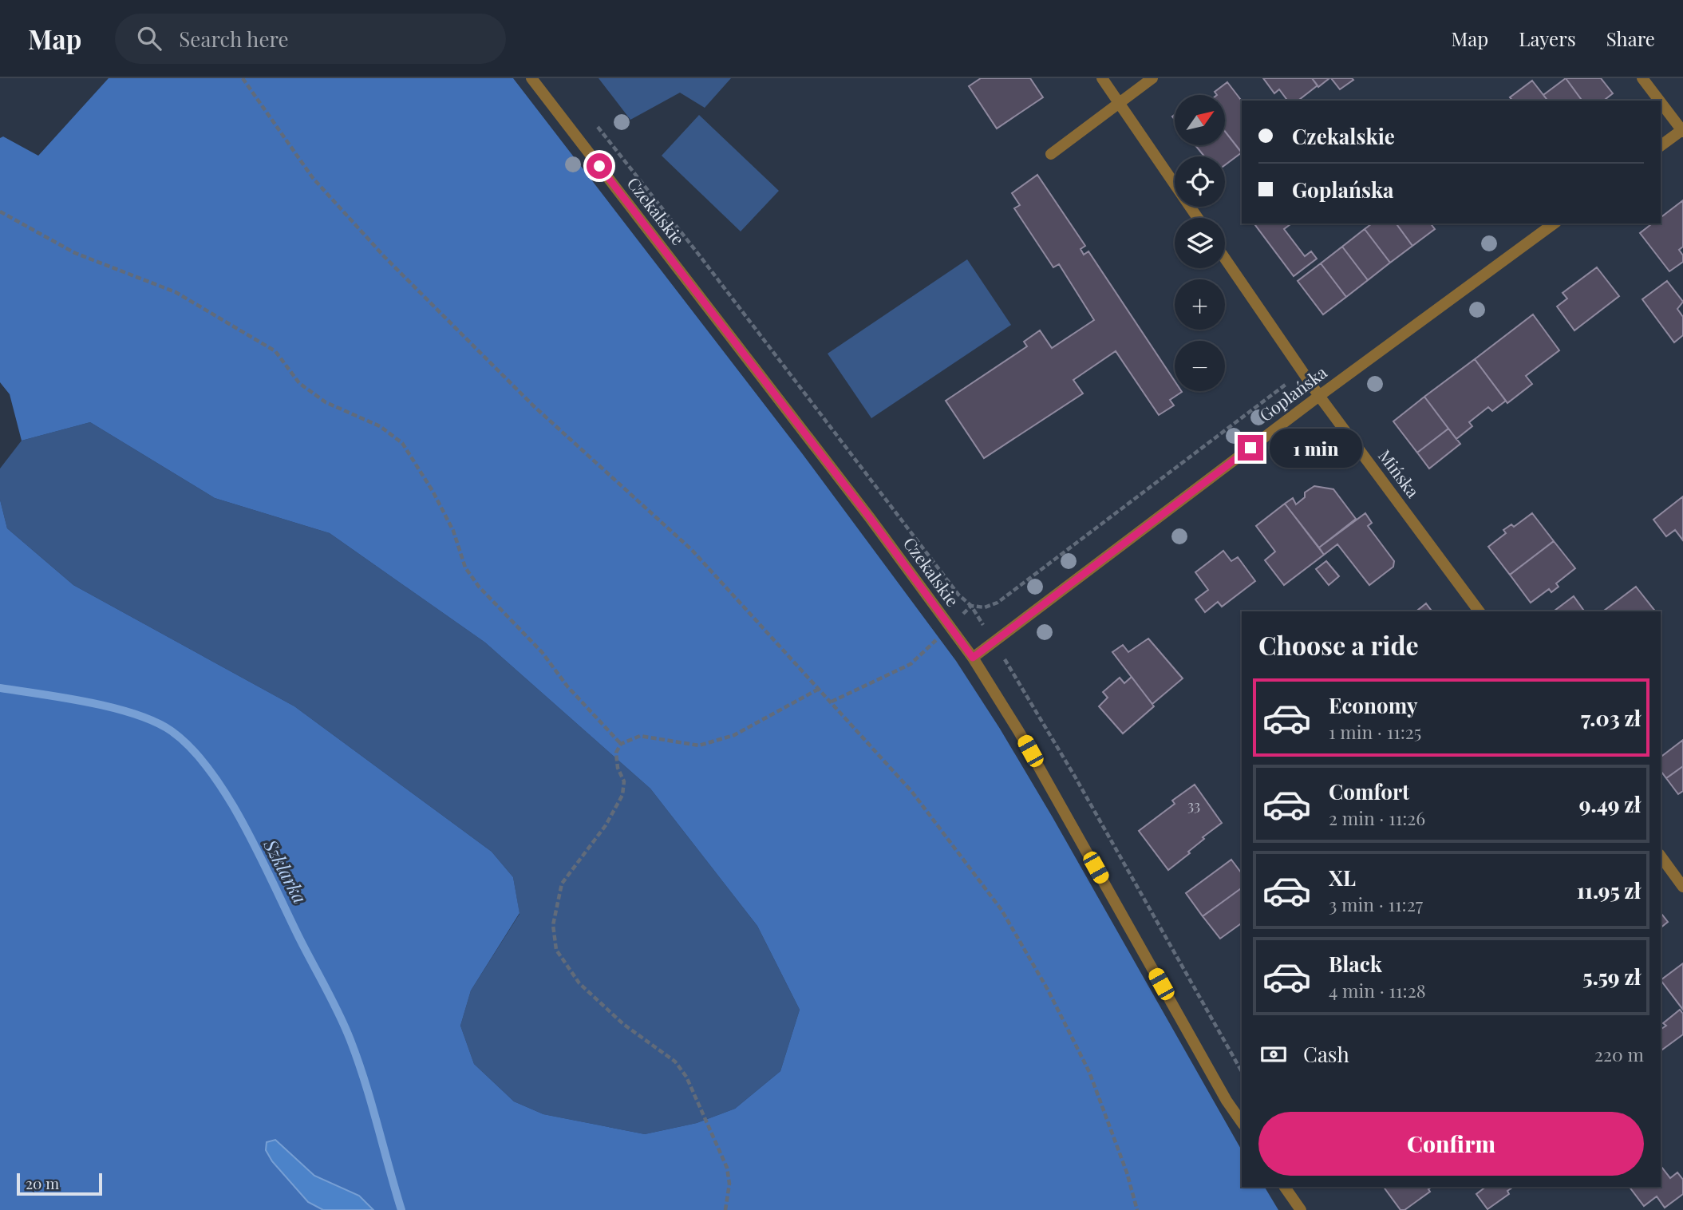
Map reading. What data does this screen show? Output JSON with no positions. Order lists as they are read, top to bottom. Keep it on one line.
{"streets":{"street":["Czekalskie","Goplańska","Mińska"]},"crossings":[["Czekalskie","Goplańska"],["Goplańska","Mińska"]],"water":["Szklarka"],"house_numbers":["33"],"scale_bar":"20 m","north":"top right","page":{"header":"Map","search":"Search here","nav":["Map","Layers","Share"],"map_buttons":["+","−"],"banner":["Czekalskie","Goplańska"],"bubble":"1 min","heading":"Choose a ride","list":[{"name":"Economy","note":"1 min · 11:25","value":"7.03 zł"},{"name":"Comfort","note":"2 min · 11:26","value":"9.49 zł"},{"name":"XL","note":"3 min · 11:27","value":"11.95 zł"},{"name":"Black","note":"4 min · 11:28","value":"5.59 zł"}],"pay":["Cash","220 m"],"buttons":"Confirm","scale":"20 m"}}
